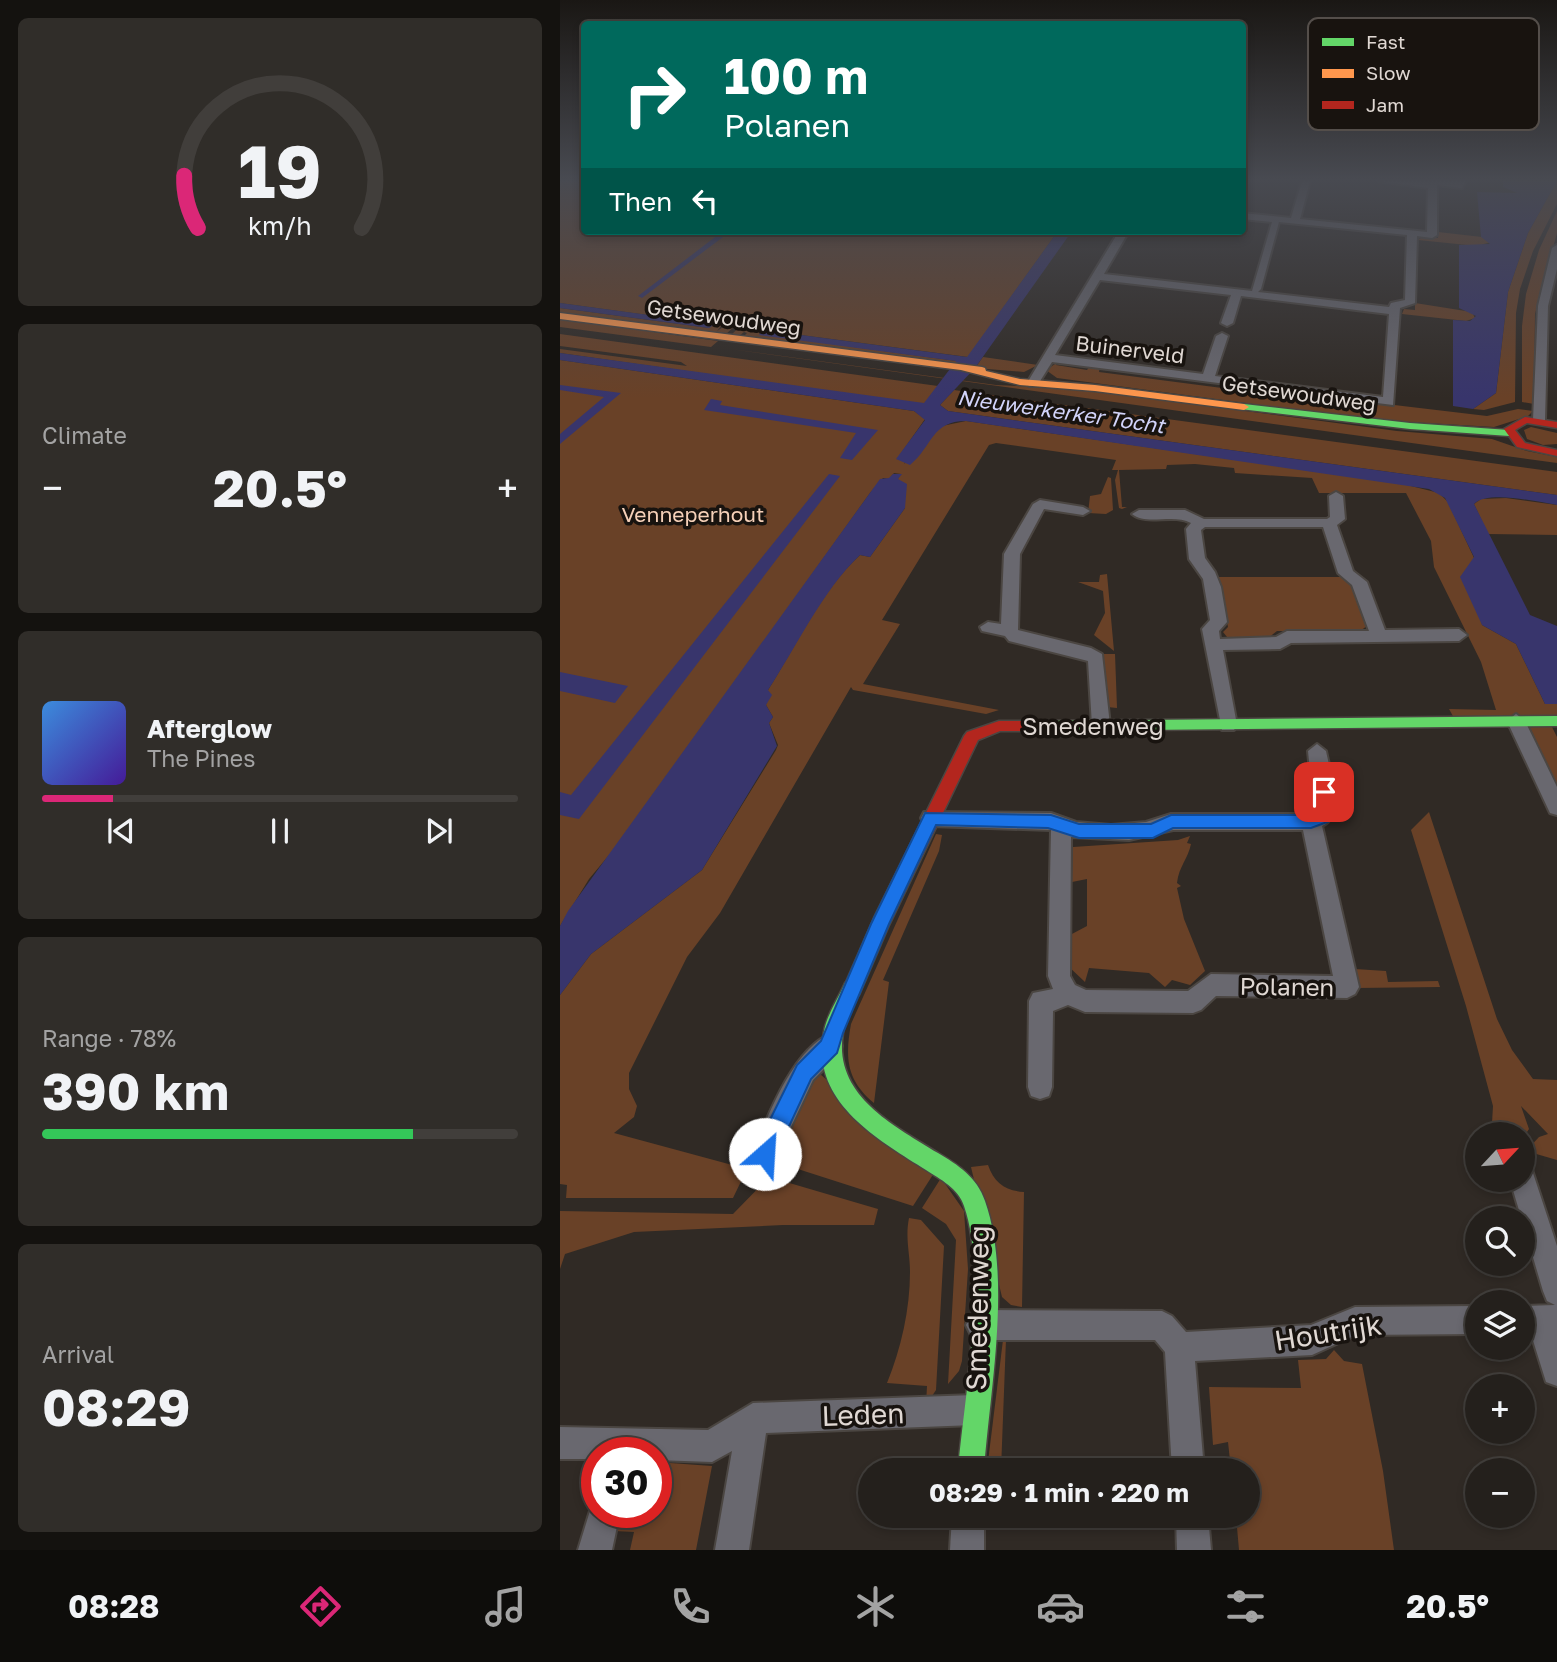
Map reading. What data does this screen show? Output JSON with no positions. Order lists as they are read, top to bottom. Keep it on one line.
{"streets":{"main road":["Getsewoudweg","Smedenweg"],"street":["Buinerveld","Polanen","Houtrijk","Leden"]},"crossings":[["Smedenweg","Leden"]],"water":["Nieuwerkerker Tocht"],"parks":["Venneperhout"],"legend":["Fast","Slow","Jam"],"north":"top right","page":{"turn":["100 m","Polanen"],"then":"Then","tile":["Climate",["Range · 78%","390 km"],["Arrival","08:29"]],"heat":["−","20.5°","+"],"song":["Afterglow","The Pines"],"map_buttons":["+","−"],"limit":"30","trip":"08:29 · 1 min · 220 m","tabs":["08:28","20.5°"],"gauge":["19","km/h"]}}
